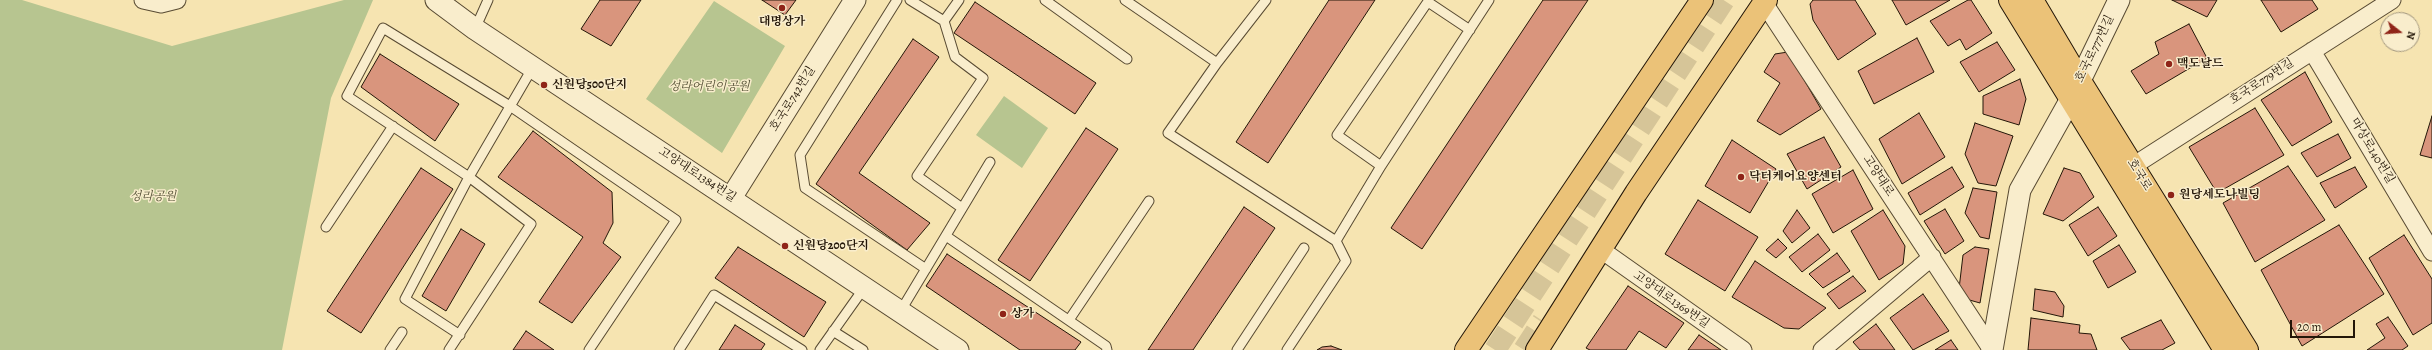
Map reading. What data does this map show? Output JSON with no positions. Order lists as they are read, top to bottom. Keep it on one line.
{"streets":{"main road":["호국로"],"street":["호국로777번길","호국로779번길","호국로742번길","마상로140번길","고양대로1384번길","고양대로","고양대로1369번길"]},"crossings":[["호국로777번길","호국로"],["호국로779번길","마상로140번길"],["호국로779번길","호국로"],["호국로742번길","고양대로1384번길"]],"parks":["성라어린이공원","성라공원"],"places":["대명상가","맥도날드","신원당500단지","닥터케어요양센터","원당세도나빌딩","신원당200단지","상가"],"scale_bar":"20 m","north":"right"}
